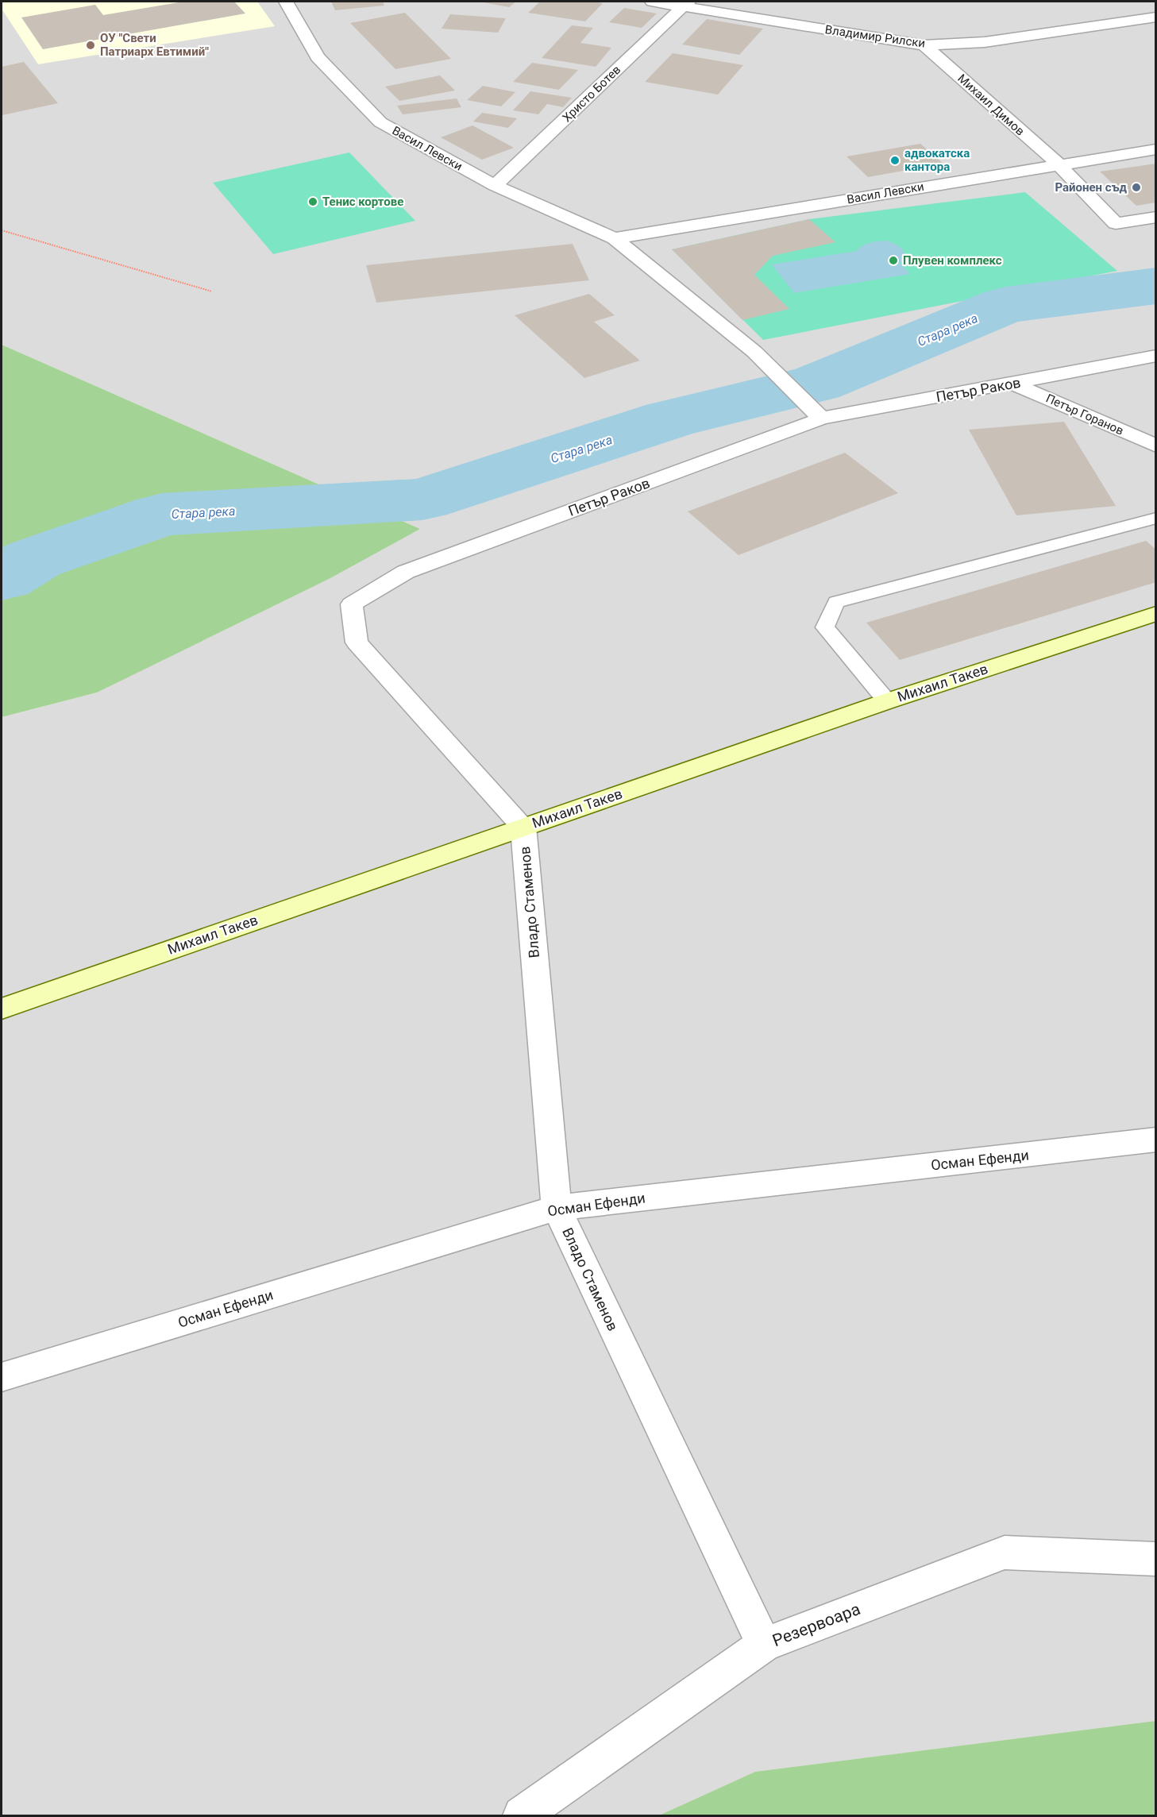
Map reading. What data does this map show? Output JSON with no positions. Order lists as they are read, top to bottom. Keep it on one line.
{"streets":{"main road":["Михаил Такев"],"street":["Владимир Рилски","Христо Ботев","Михаил Димов","Васил Левски","Петър Раков","Петър Горанов","Владо Стаменов","Осман Ефенди","Резервоара"]},"crossings":[["Владимир Рилски","Христо Ботев"],["Владимир Рилски","Михаил Димов"],["Христо Ботев","Васил Левски"],["Михаил Димов","Васил Левски"],["Васил Левски","Петър Раков"],["Петър Раков","Петър Горанов"],["Петър Раков","Михаил Такев"],["Петър Раков","Владо Стаменов"],["Михаил Такев","Владо Стаменов"],["Владо Стаменов","Осман Ефенди"],["Владо Стаменов","Резервоара"]],"water":["Стара река"],"places":["ОУ \"Свети Патриарх Евтимий\"","адвокатска кантора","Районен съд","Тенис кортове","Плувен комплекс"]}
